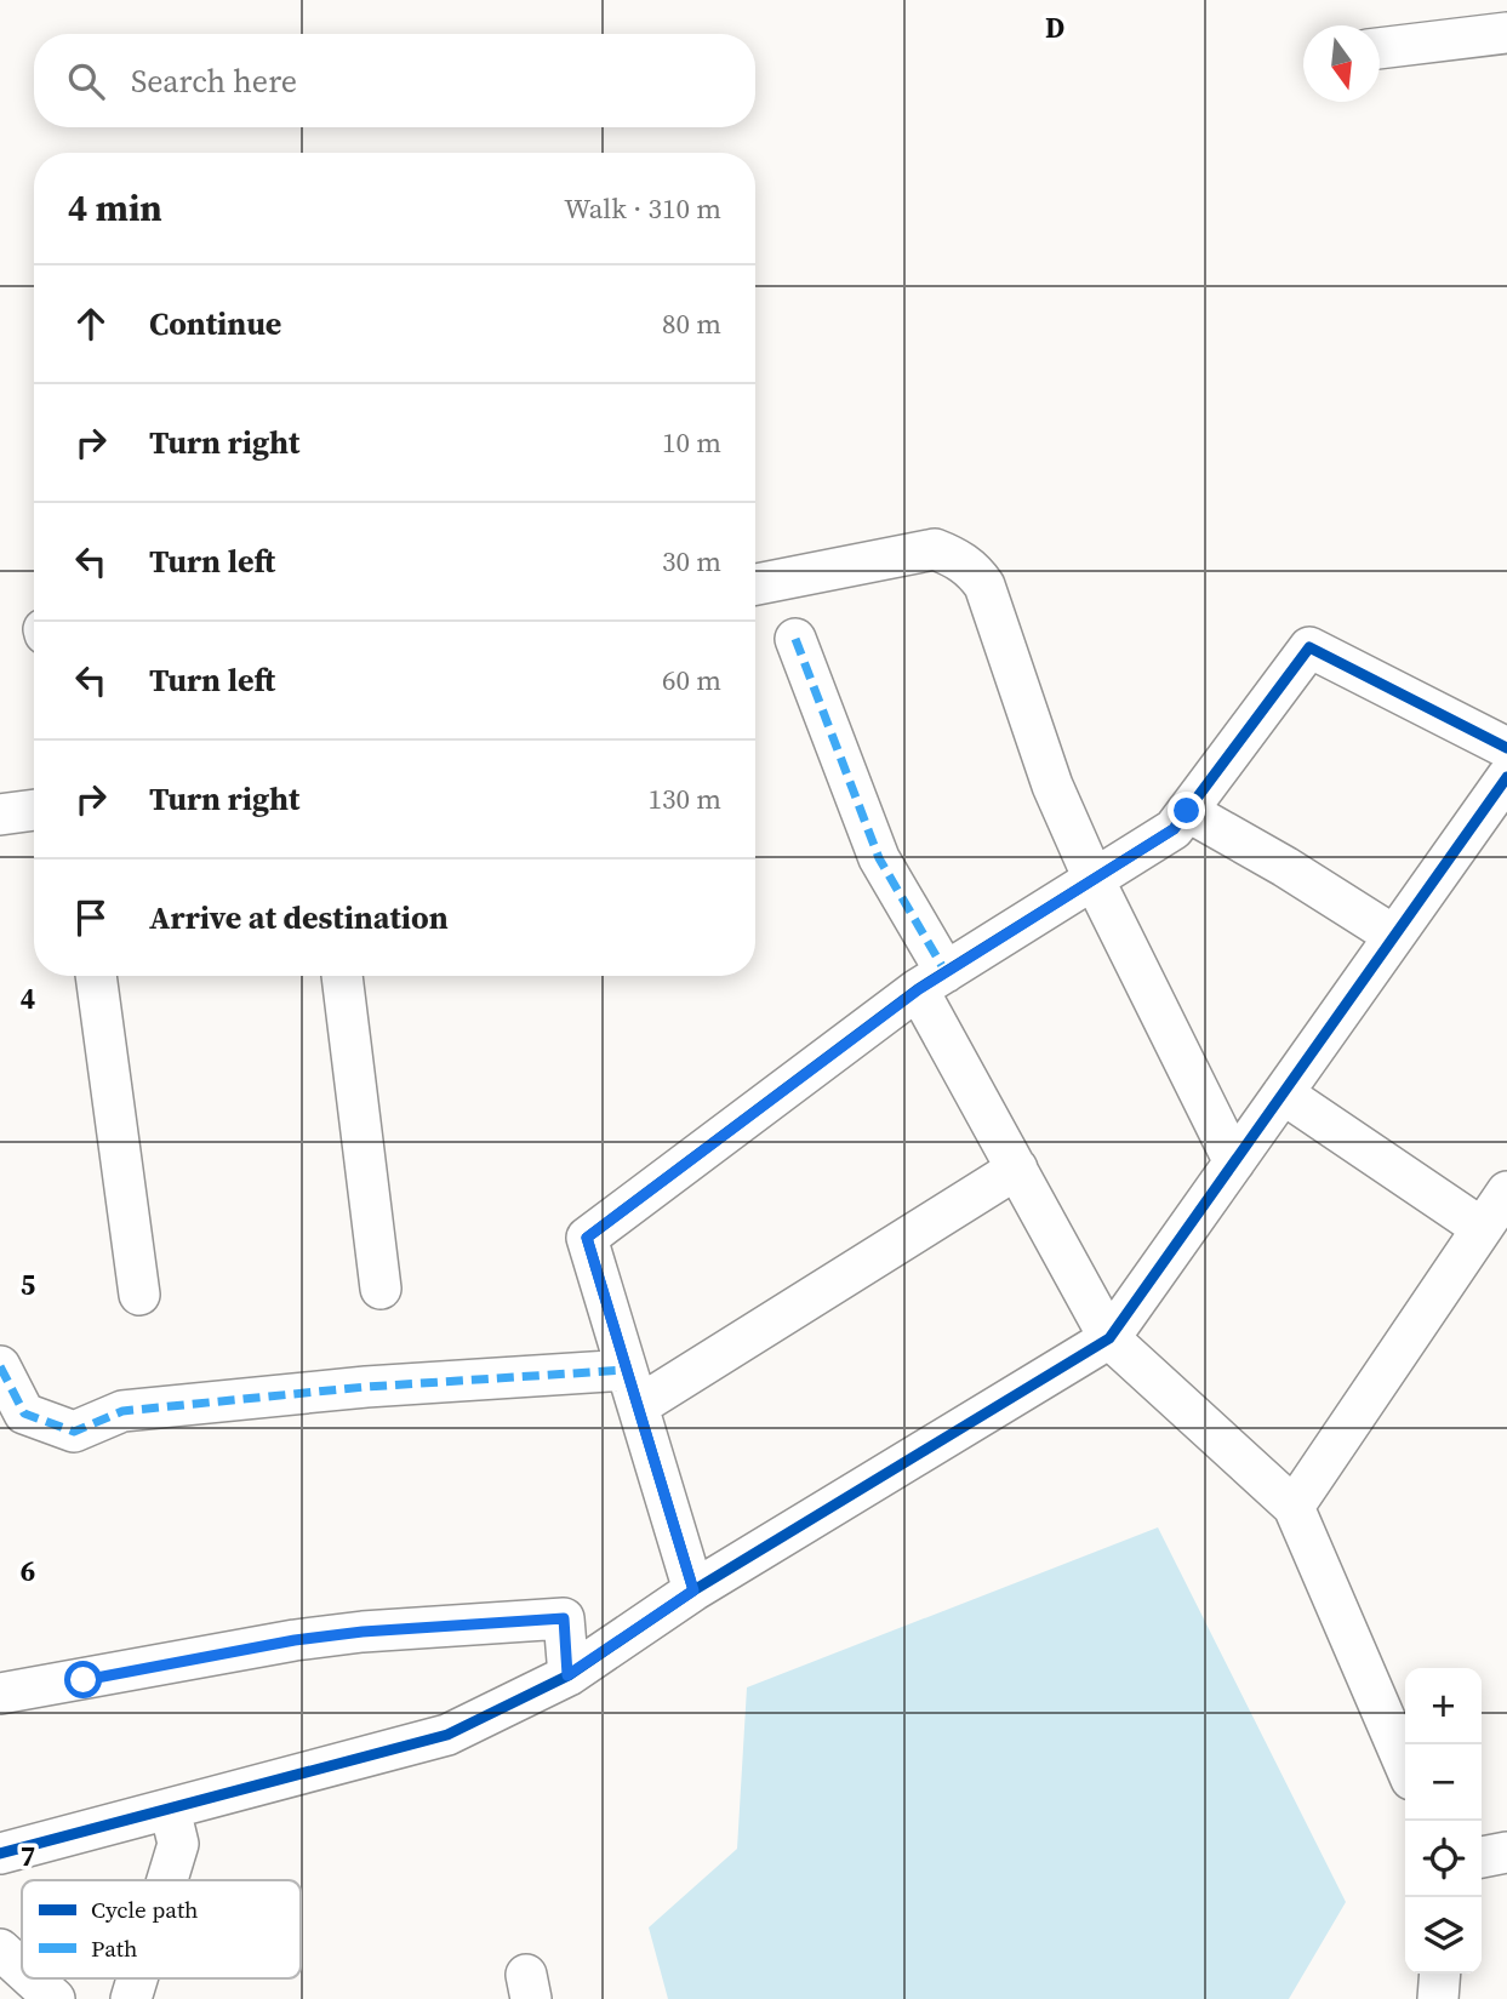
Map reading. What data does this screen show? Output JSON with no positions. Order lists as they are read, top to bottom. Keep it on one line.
{"legend":["Cycle path","Path"],"north":"bottom","page":{"search":"Search here","heading":["4 min","Walk · 310 m"],"list":[["Continue","80 m"],["Turn right","10 m"],["Turn left","30 m"],["Turn left","60 m"],["Turn right","130 m"],"Arrive at destination"],"map_buttons":["+","−"]},"grid":{"columns":["D"],"rows":["4","5","6","7"]}}
